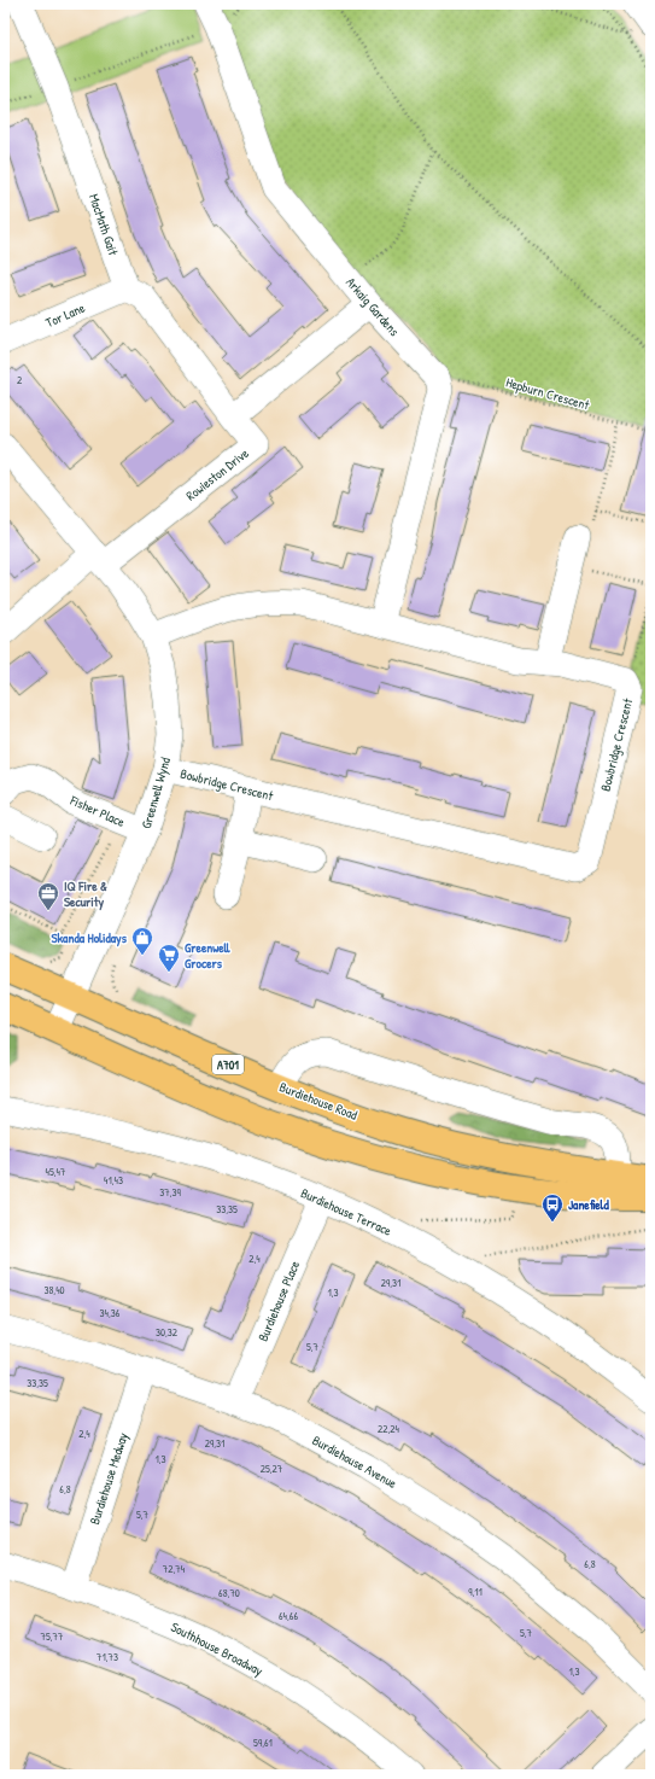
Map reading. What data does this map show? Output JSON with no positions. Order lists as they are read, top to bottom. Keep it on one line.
{"streets":{"main road":["A701","Burdiehouse Road"],"street":["MacMath Gait","Arkaig Gardens","Tor Lane","Rowieston Drive","Bowbridge Crescent","Greenwell Wynd","Fisher Place","Burdiehouse Terrace","Burdiehouse Place","Burdiehouse Avenue","Burdiehouse Medway","Southhouse Broadway"],"path":["Hepburn Crescent"]},"crossings":[["MacMath Gait","Tor Lane"],["Arkaig Gardens","Hepburn Crescent"],["Rowieston Drive","Greenwell Wynd"],["Bowbridge Crescent","Greenwell Wynd"],["Greenwell Wynd","Fisher Place"],["Greenwell Wynd","Burdiehouse Road"],["Burdiehouse Terrace","Burdiehouse Place"],["Burdiehouse Place","Burdiehouse Avenue"],["Burdiehouse Avenue","Burdiehouse Medway"],["Burdiehouse Medway","Southhouse Broadway"]],"places":{"office":["IQ Fire & Security"],"shop":["Skanda Holidays"],"supermarket":["Greenwell Grocers"],"bus stop":["Janefield"]},"house_numbers":["2","45,47","41,43","37,39","33,35","2,4","29,31","38,40","1,3","34,36","30,32","5,7","33,35","22,24","2,4","29,31","1,3","25,27","6,8","5,7","6,8","72,74","9,11","68,70","64,66","5,7","75,77","71,73","1,3","59,61"]}
